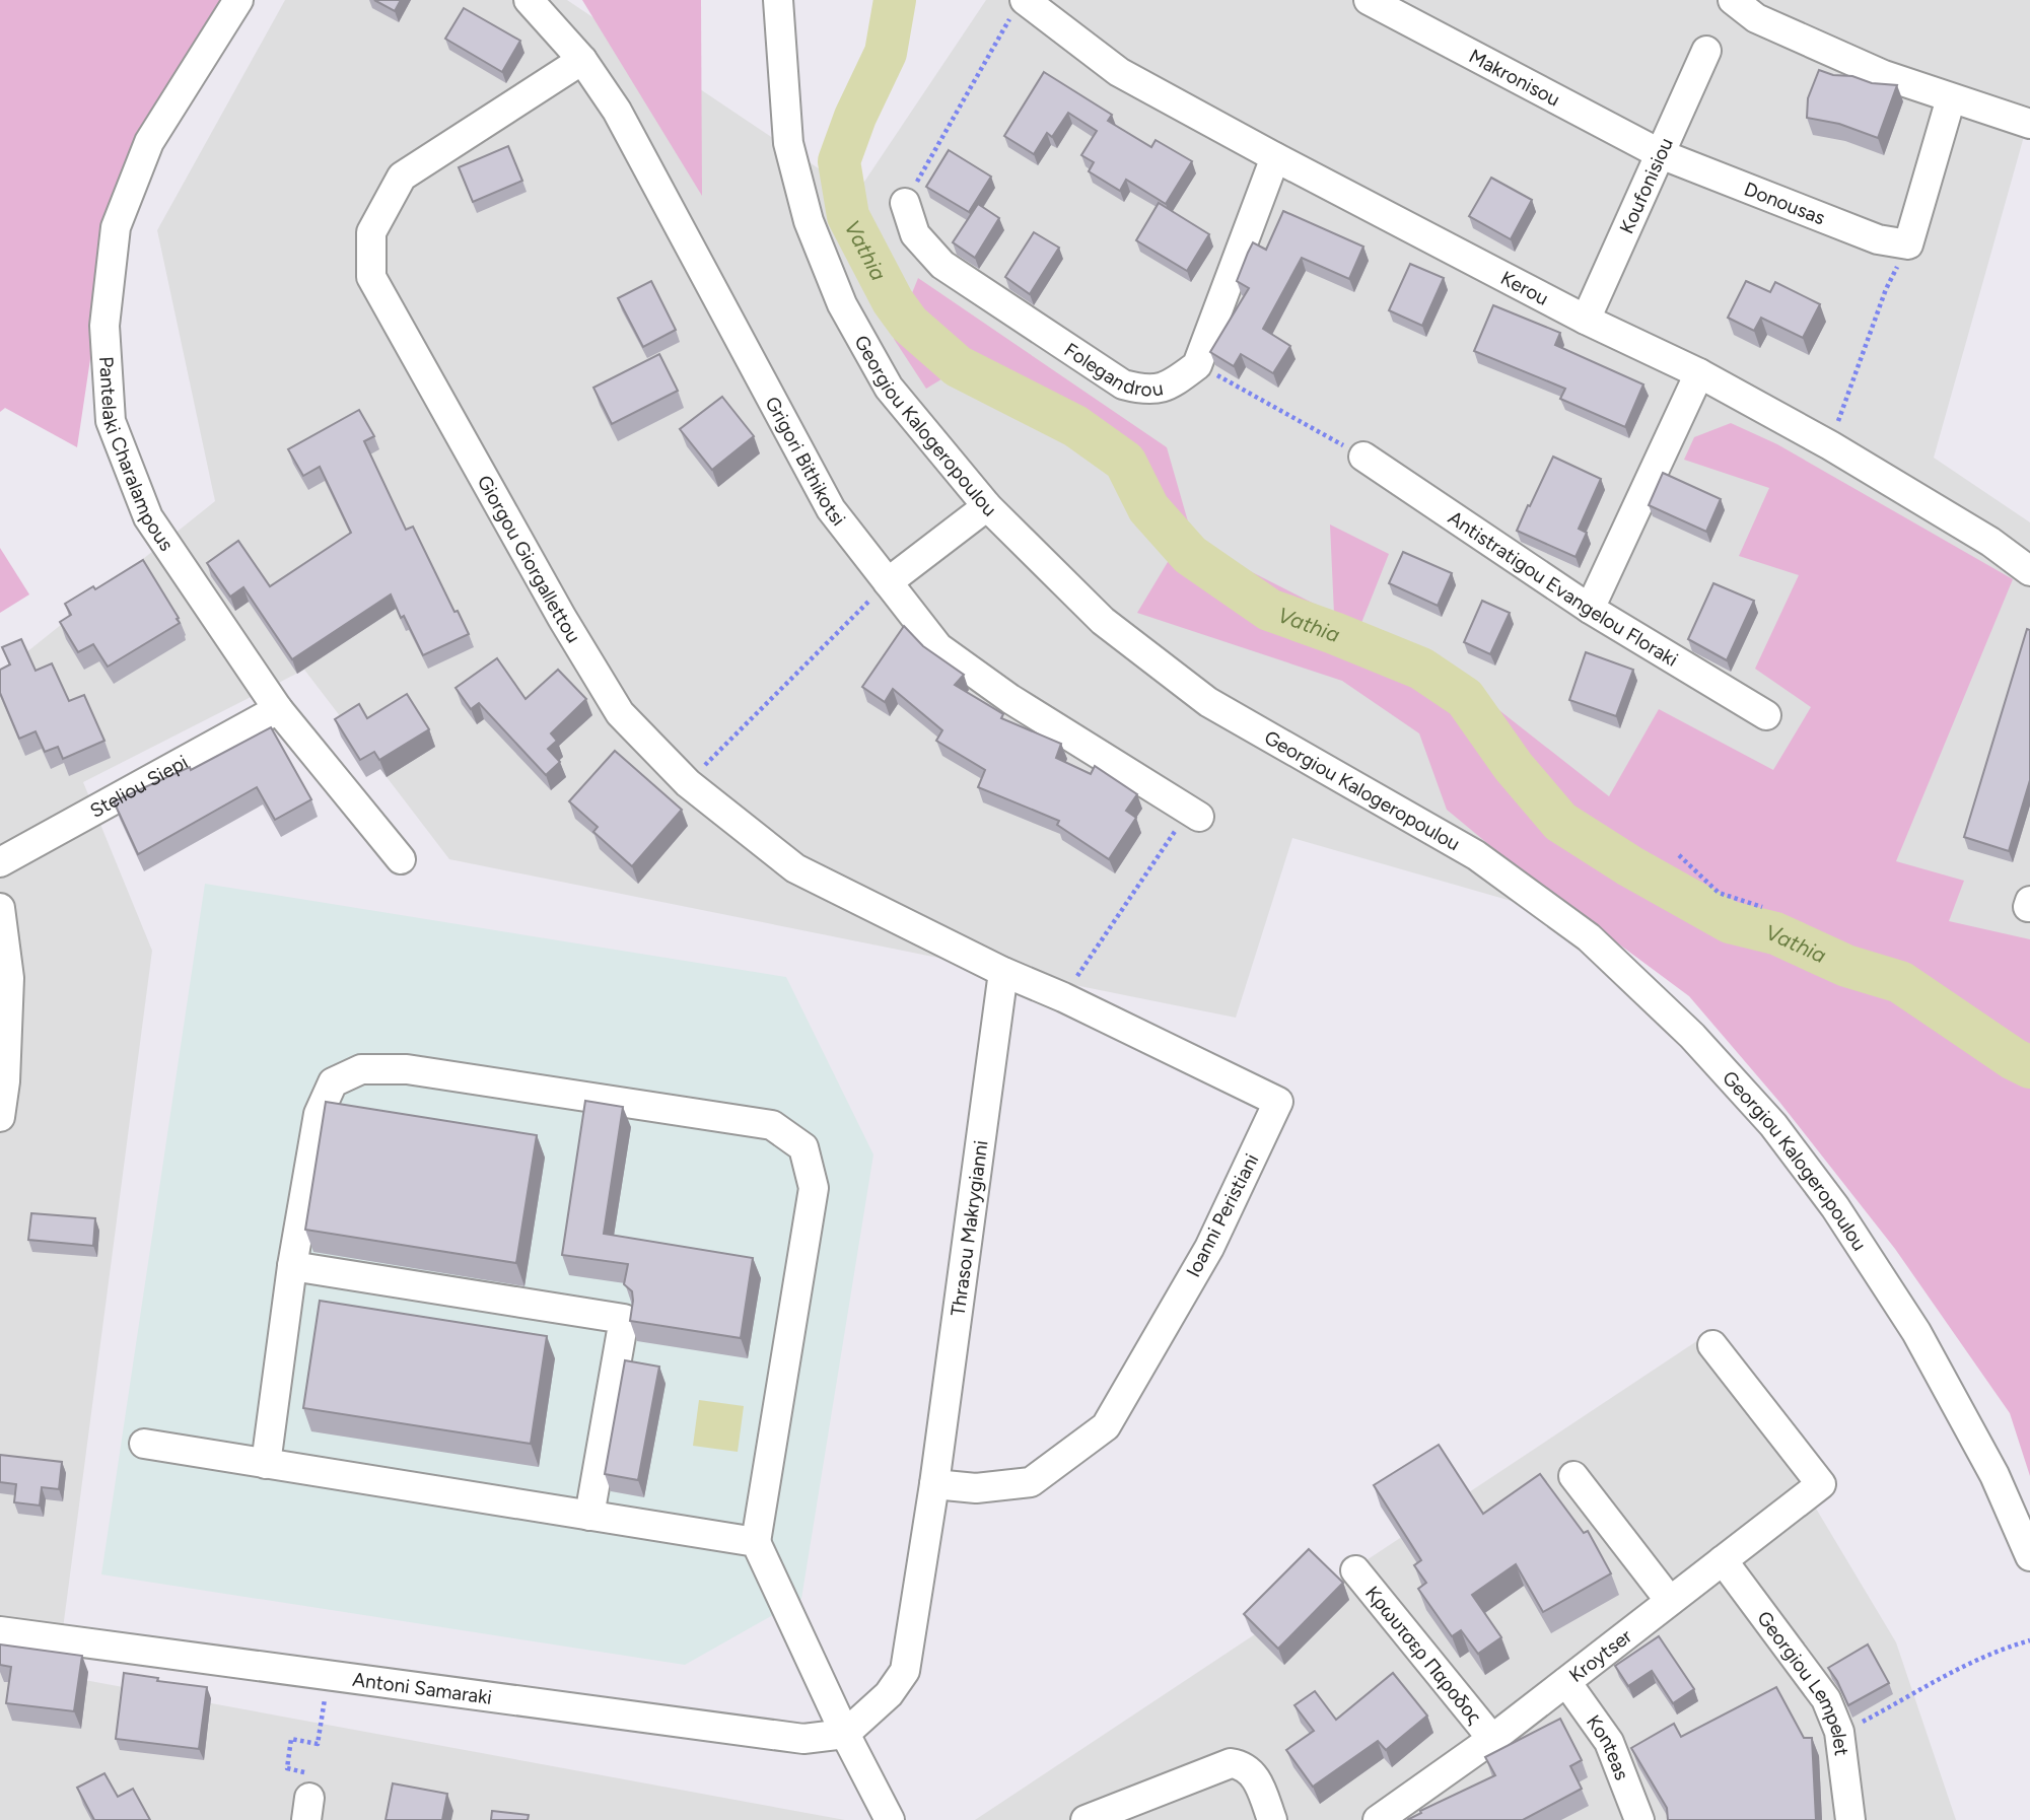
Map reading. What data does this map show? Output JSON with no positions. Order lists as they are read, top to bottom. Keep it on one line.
{"streets":{"street":["Makronisou","Koufonisiou","Donousas","Kerou","Folegandrou","Georgiou Kalogeropoulou","Pantelaki Charalampous","Grigori Bithikotsi","Giorgou Giorgallettou","Antistratigou Evangelou Floraki","Steliou Siepi","Ioanni Peristiani","Thrasou Makrygianni","Κρωυτσερ Παροδος","Kroytser","Georgiou Lempelet","Antoni Samaraki","Konteas"]},"crossings":[["Makronisou","Koufonisiou"],["Makronisou","Donousas"],["Koufonisiou","Donousas"],["Koufonisiou","Kerou"],["Kerou","Folegandrou"],["Pantelaki Charalampous","Steliou Siepi"],["Grigori Bithikotsi","Giorgou Giorgallettou"],["Giorgou Giorgallettou","Ioanni Peristiani"],["Giorgou Giorgallettou","Thrasou Makrygianni"],["Ioanni Peristiani","Thrasou Makrygianni"],["Thrasou Makrygianni","Antoni Samaraki"],["Κρωυτσερ Παροδος","Kroytser"],["Kroytser","Georgiou Lempelet"],["Kroytser","Konteas"]],"water":["Vathia"]}
